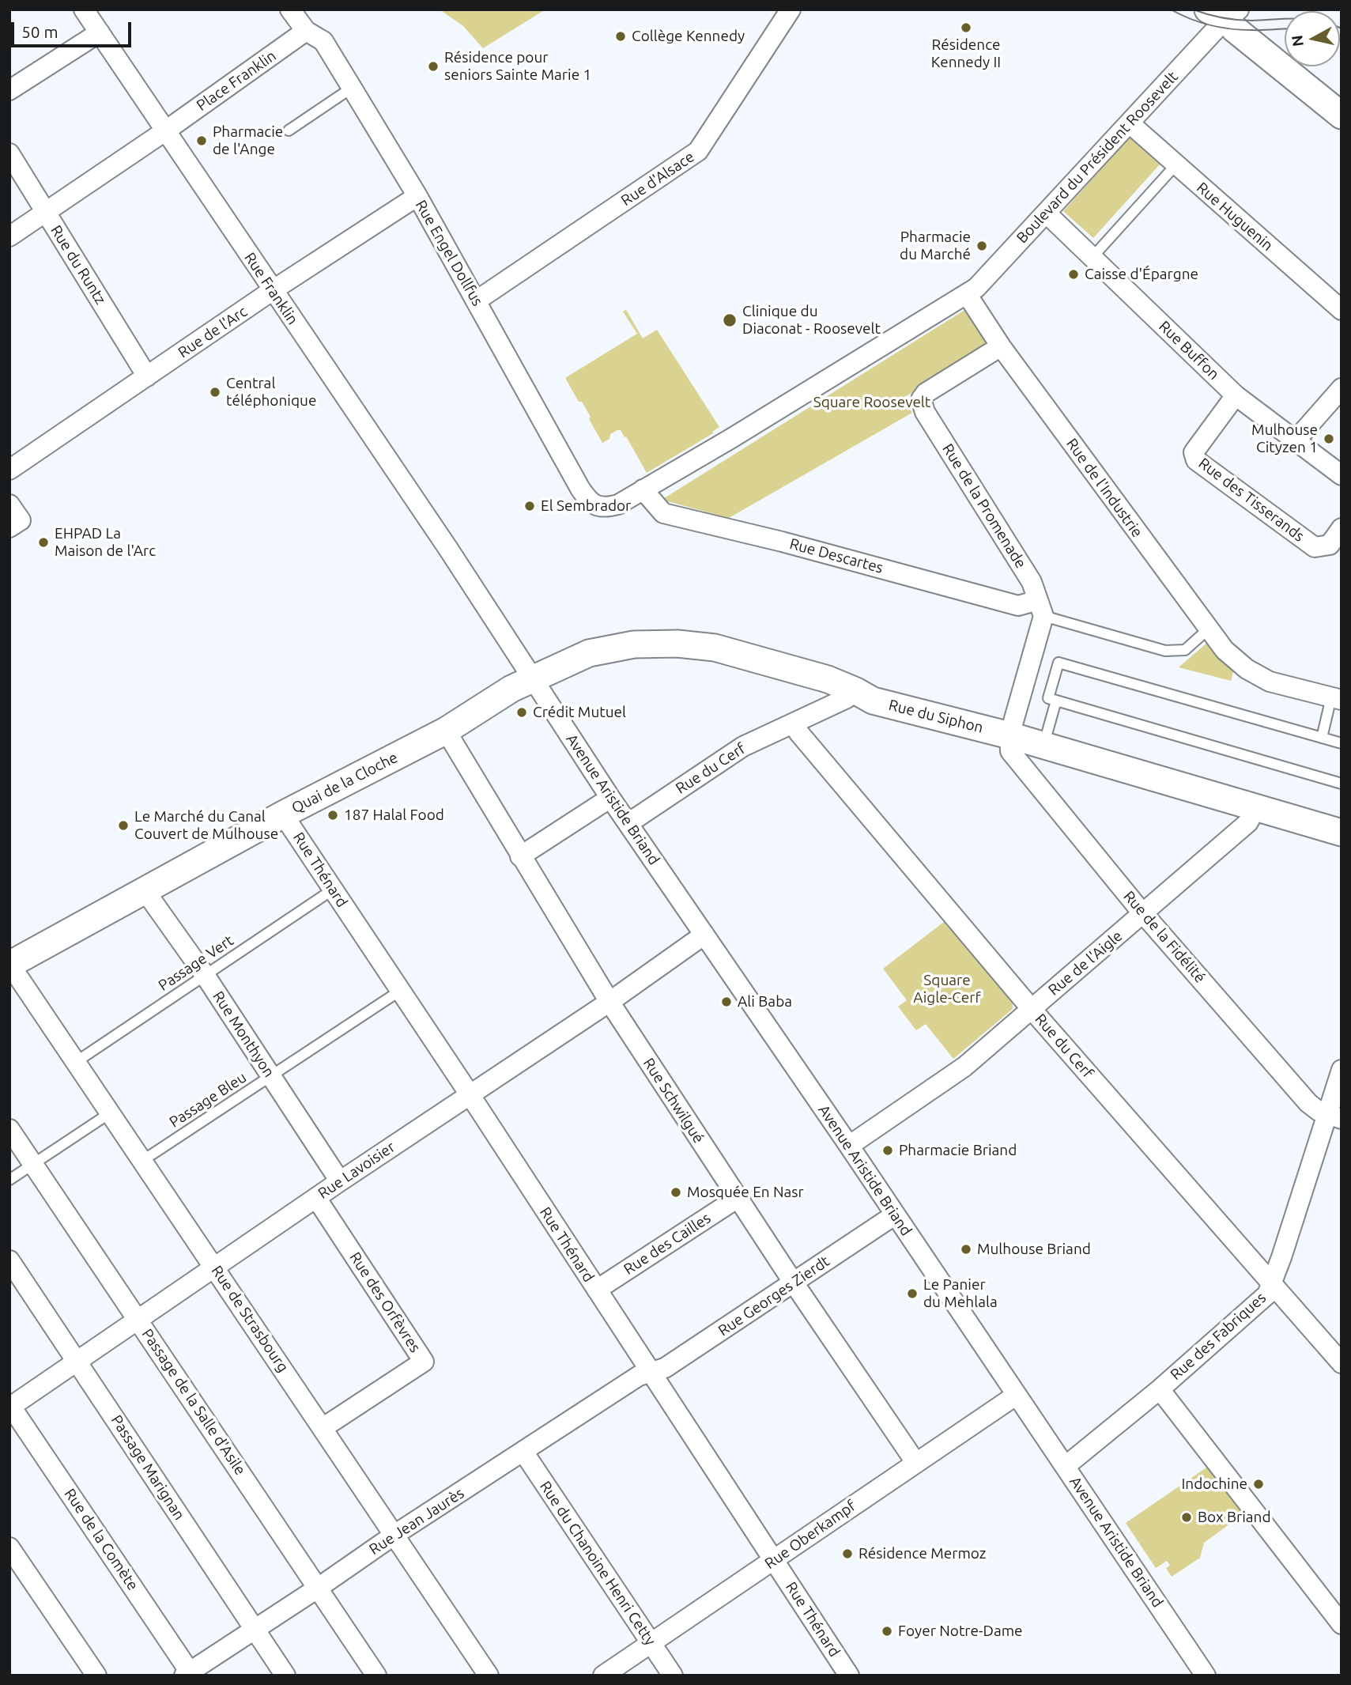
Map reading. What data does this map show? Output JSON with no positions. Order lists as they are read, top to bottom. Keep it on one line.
{"streets":{"street":["Place Franklin","Boulevard du Président Roosevelt","Rue d'Alsace","Rue Huguenin","Rue Engel Dollfus","Rue du Runtz","Rue Franklin","Rue de l'Arc","Rue Buffon","Rue de l'Industrie","Rue des Tisserands","Rue de la Promenade","Rue Descartes","Rue du Siphon","Rue du Cerf","Quai de la Cloche","Avenue Aristide Briand","Rue Thénard","Rue de la Fidélité","Rue de l'Aigle","Rue Monthyon","Rue Schwilgué","Rue Lavoisier","Rue des Cailles","Rue Georges Zierdt","Rue des Orfèvres","Rue de Strasbourg","Rue des Fabriques","Passage de la Salle d'Asile","Passage Marignan","Rue Jean Jaurès","Rue Oberkampf","Rue de la Comète","Rue du Chanoine Henri Cetty"],"lane":["Passage Vert","Passage Bleu"]},"crossings":[["Place Franklin","Rue Engel Dollfus"],["Place Franklin","Rue du Runtz"],["Place Franklin","Rue Franklin"],["Boulevard du Président Roosevelt","Rue Huguenin"],["Boulevard du Président Roosevelt","Rue Engel Dollfus"],["Boulevard du Président Roosevelt","Rue Buffon"],["Boulevard du Président Roosevelt","Rue Descartes"],["Rue d'Alsace","Rue Engel Dollfus"],["Rue Engel Dollfus","Rue de l'Arc"],["Rue du Runtz","Rue de l'Arc"],["Rue Franklin","Rue de l'Arc"],["Rue Franklin","Avenue Aristide Briand"],["Rue Buffon","Rue des Tisserands"],["Rue de l'Industrie","Rue de la Promenade"],["Rue de l'Industrie","Rue Descartes"],["Rue de la Promenade","Rue Descartes"],["Rue du Siphon","Rue du Cerf"],["Rue du Siphon","Quai de la Cloche"],["Rue du Siphon","Avenue Aristide Briand"],["Rue du Siphon","Rue de la Fidélité"],["Rue du Siphon","Rue de l'Aigle"],["Rue du Cerf","Avenue Aristide Briand"],["Rue du Cerf","Rue de l'Aigle"],["Rue du Cerf","Rue des Fabriques"],["Quai de la Cloche","Avenue Aristide Briand"],["Quai de la Cloche","Rue Thénard"],["Quai de la Cloche","Rue Monthyon"],["Quai de la Cloche","Rue Schwilgué"],["Quai de la Cloche","Rue de Strasbourg"],["Avenue Aristide Briand","Rue de l'Aigle"],["Avenue Aristide Briand","Rue Lavoisier"],["Avenue Aristide Briand","Rue Georges Zierdt"],["Avenue Aristide Briand","Rue des Fabriques"],["Avenue Aristide Briand","Rue Oberkampf"],["Rue Thénard","Passage Vert"],["Rue Thénard","Passage Bleu"],["Rue Thénard","Rue Lavoisier"],["Rue Thénard","Rue des Cailles"],["Rue Thénard","Rue Georges Zierdt"],["Rue Thénard","Rue Jean Jaurès"],["Rue Thénard","Rue Oberkampf"],["Rue de la Fidélité","Rue de l'Aigle"],["Rue de la Fidélité","Rue des Fabriques"],["Passage Vert","Rue Monthyon"],["Passage Vert","Rue de Strasbourg"],["Rue Monthyon","Passage Bleu"],["Rue Monthyon","Rue Lavoisier"],["Passage Bleu","Rue de Strasbourg"],["Rue Schwilgué","Rue Lavoisier"],["Rue Schwilgué","Rue des Cailles"],["Rue Schwilgué","Rue Georges Zierdt"],["Rue Schwilgué","Rue Oberkampf"],["Rue Lavoisier","Rue des Orfèvres"],["Rue Lavoisier","Rue de Strasbourg"],["Rue Lavoisier","Passage de la Salle d'Asile"],["Rue Lavoisier","Passage Marignan"],["Rue Lavoisier","Rue de la Comète"],["Rue Georges Zierdt","Rue Jean Jaurès"],["Rue des Orfèvres","Rue de Strasbourg"],["Rue de Strasbourg","Rue Jean Jaurès"],["Passage de la Salle d'Asile","Rue Jean Jaurès"],["Passage Marignan","Rue Jean Jaurès"],["Rue Jean Jaurès","Rue de la Comète"],["Rue Jean Jaurès","Rue du Chanoine Henri Cetty"],["Rue Oberkampf","Rue du Chanoine Henri Cetty"]],"parks":["Square Roosevelt","Square Aigle-Cerf"],"places":["Résidence Kennedy II","Collège Kennedy","Résidence pour seniors Sainte Marie 1","Pharmacie de l'Ange","Pharmacie du Marché","Caisse d'Épargne","Clinique du Diaconat - Roosevelt","Central téléphonique","Mulhouse Cityzen 1","El Sembrador","EHPAD La Maison de l'Arc","Crédit Mutuel","187 Halal Food","Le Marché du Canal Couvert de Mulhouse","Ali Baba","Pharmacie Briand","Mosquée En Nasr","Mulhouse Briand","Le Panier du Mehlala","Indochine","Box Briand","Résidence Mermoz","Foyer Notre-Dame"],"scale_bar":"50 m","north":"left"}
